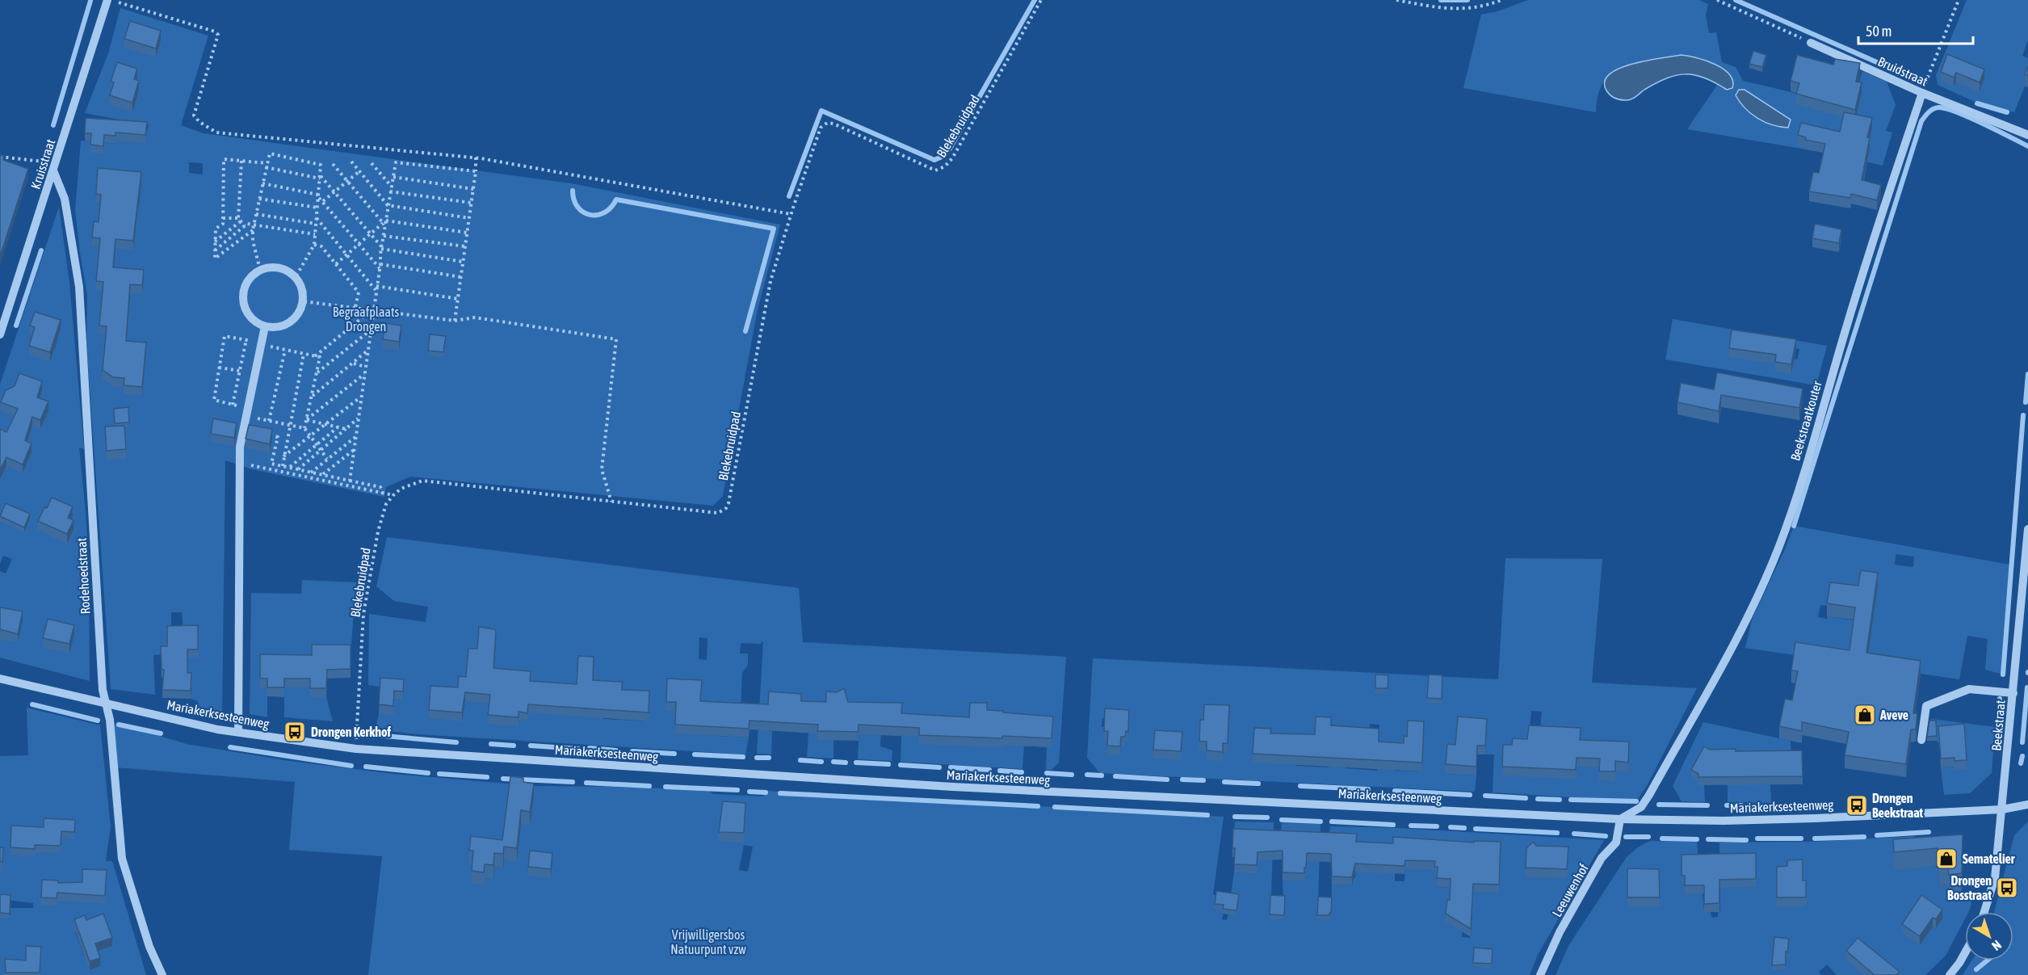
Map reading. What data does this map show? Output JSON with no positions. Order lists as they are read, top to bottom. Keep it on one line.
{"streets":{"street":["Bruidstraat","Kruisstraat","Beekstraatkouter","Rodehoedstraat","Mariakerksesteenweg","Beekstraat","Leeuwenhof"],"path":["Blekebruidpad"]},"crossings":[["Bruidstraat","Beekstraatkouter"],["Blekebruidpad","Mariakerksesteenweg"],["Kruisstraat","Rodehoedstraat"],["Beekstraatkouter","Mariakerksesteenweg"],["Beekstraatkouter","Leeuwenhof"],["Rodehoedstraat","Mariakerksesteenweg"],["Mariakerksesteenweg","Beekstraat"],["Mariakerksesteenweg","Leeuwenhof"]],"parks":["Begraafplaats Drongen","Vrijwilligersbos Natuurpunt vzw"],"places":{"shop":["Aveve","Sematelier"],"bus stop":["Drongen Kerkhof","Drongen Beekstraat","Drongen Bosstraat"]},"scale_bar":"50 m","north":"bottom right"}
